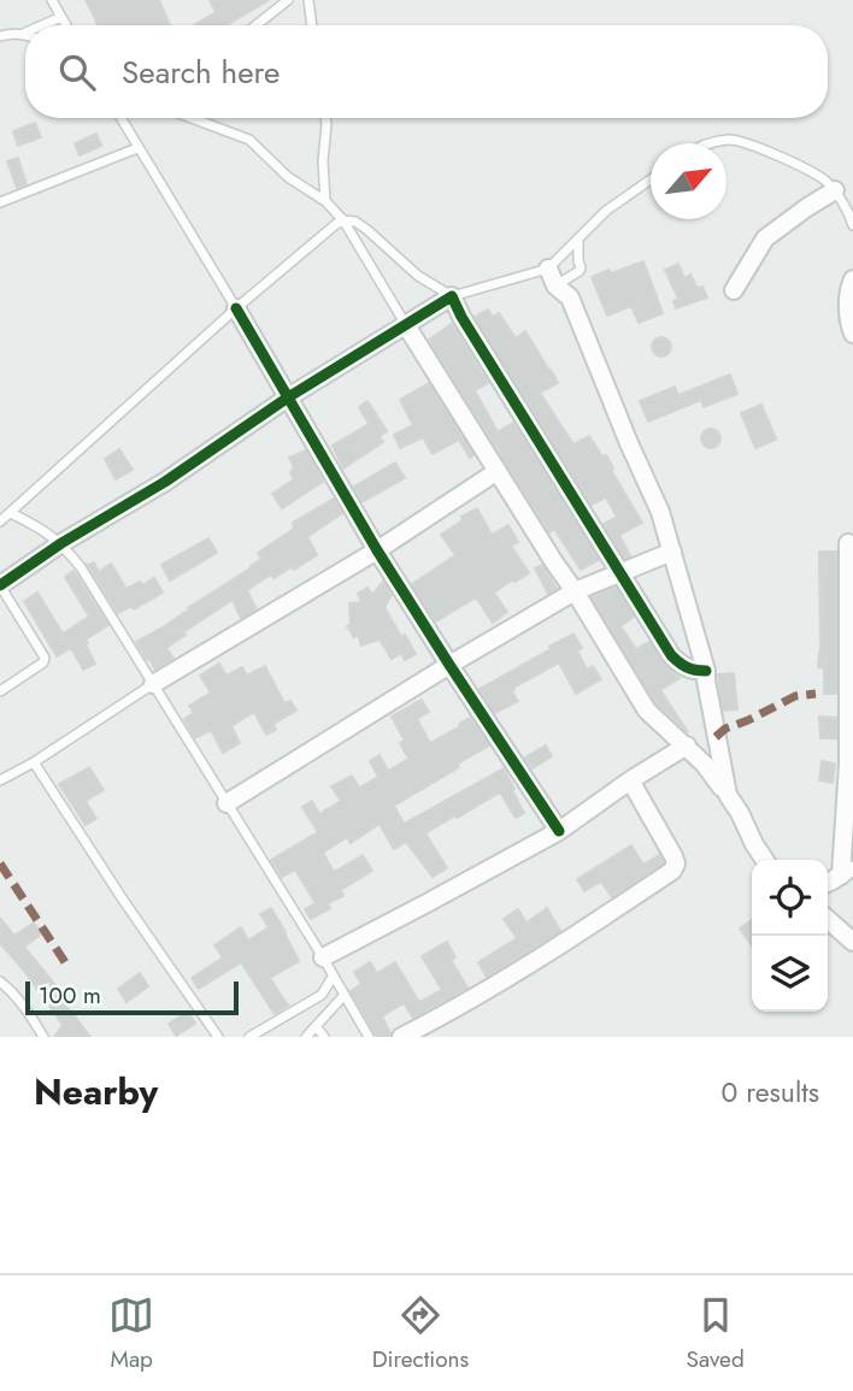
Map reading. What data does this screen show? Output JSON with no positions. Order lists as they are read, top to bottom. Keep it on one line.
{"scale_bar":"100 m","north":"top right","page":{"search":"Search here","scale":"100 m","heading":["Nearby","0 results"],"nav":["Map","Directions","Saved"]}}
